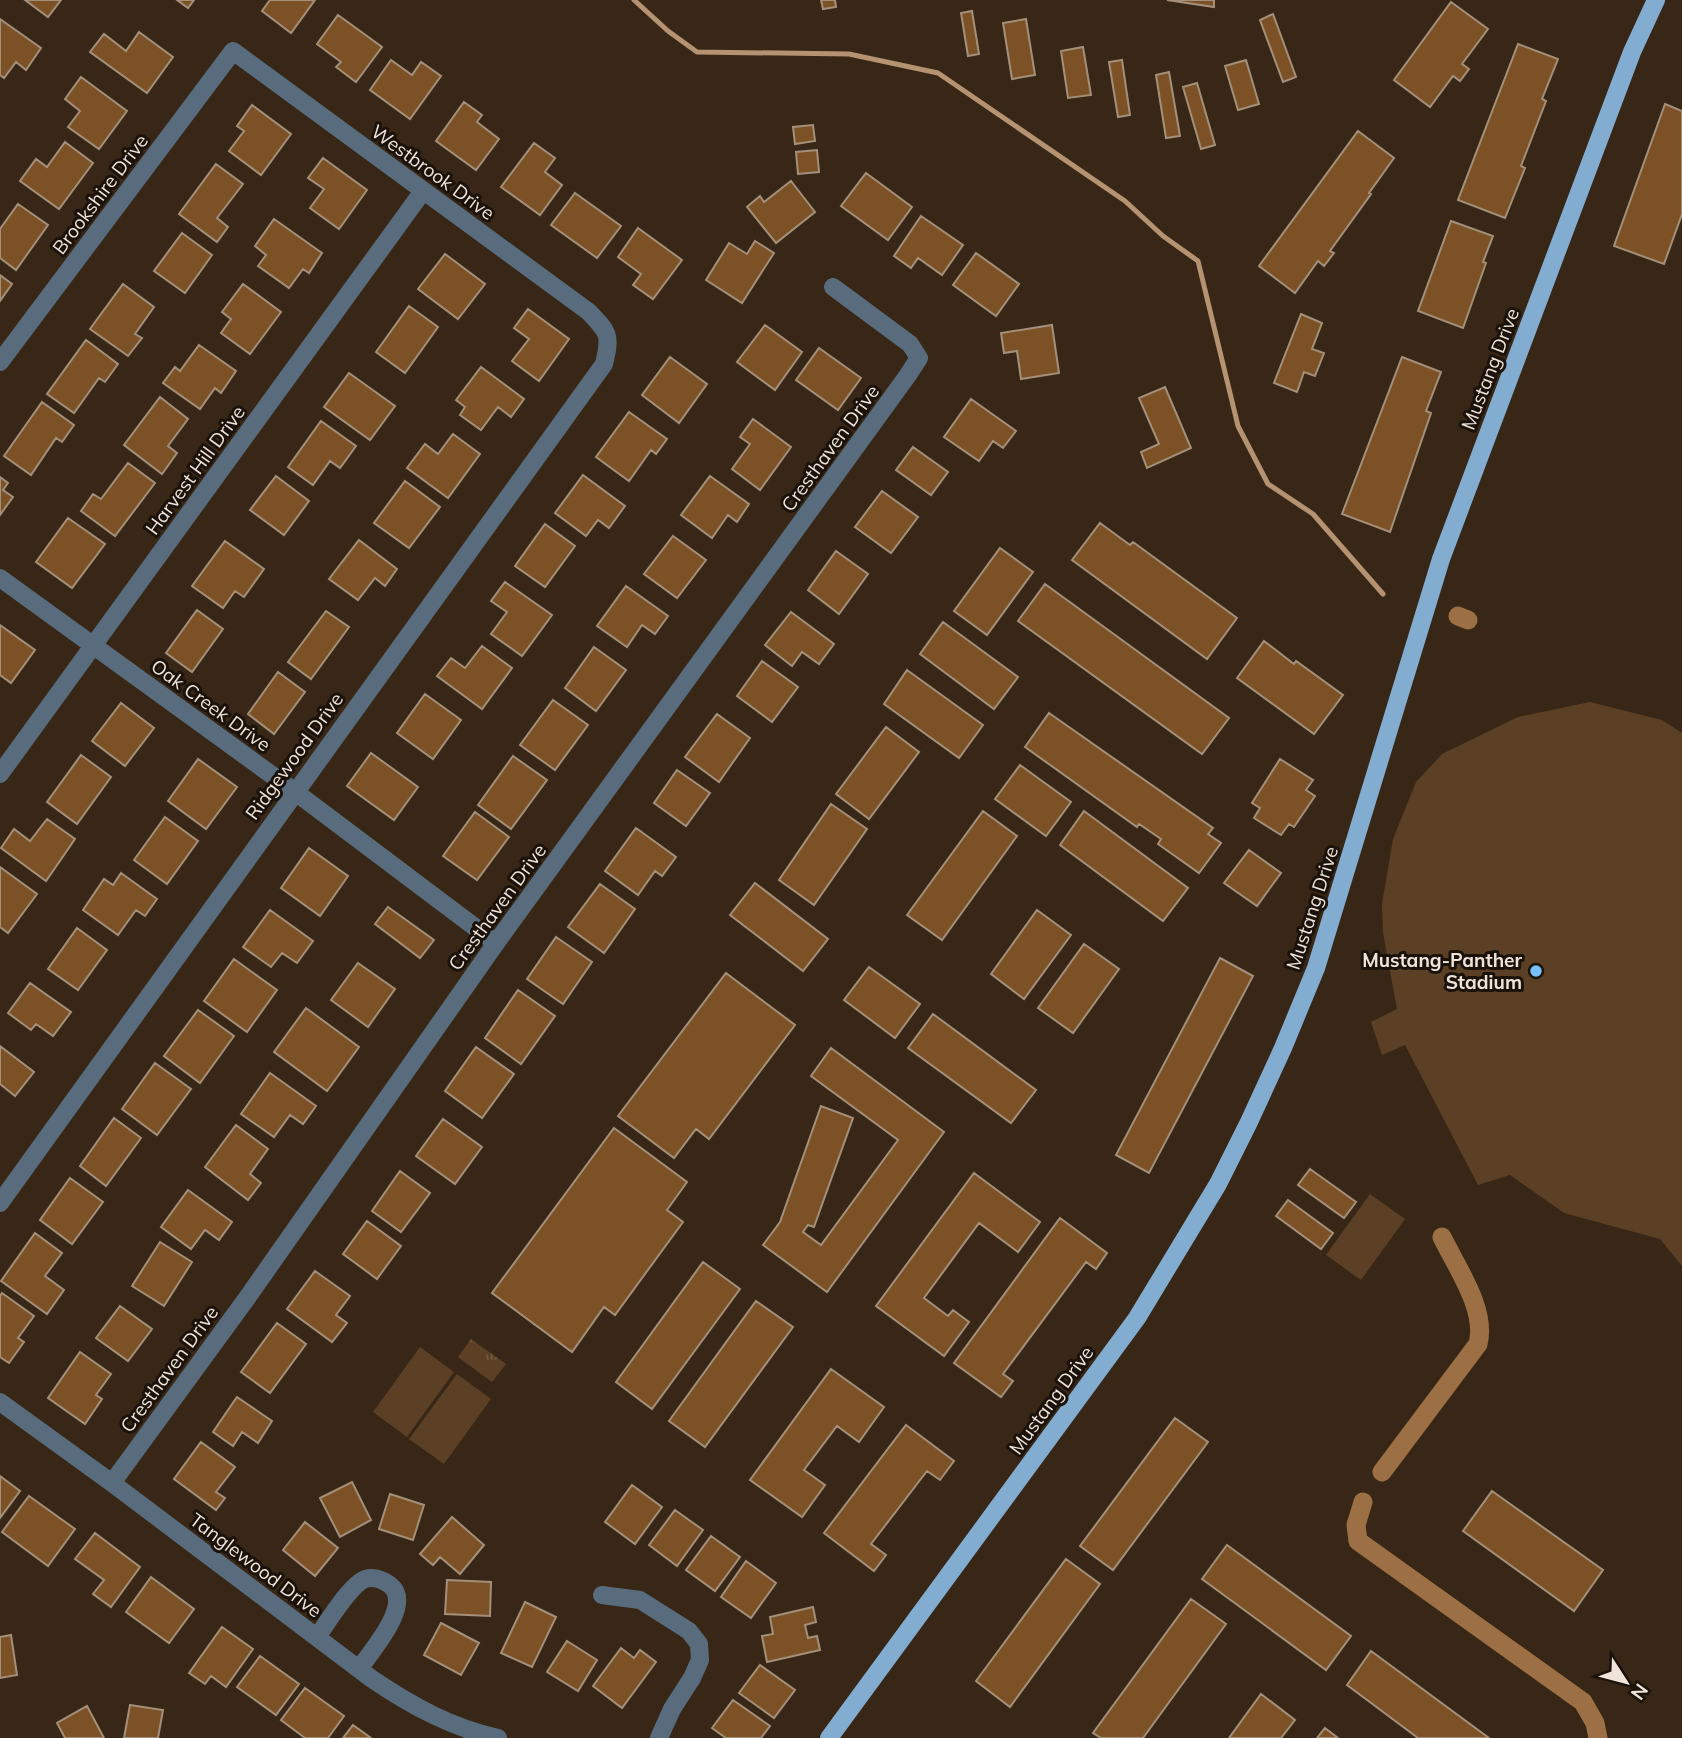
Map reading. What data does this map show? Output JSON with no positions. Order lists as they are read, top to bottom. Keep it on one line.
{"streets":{"main road":["Mustang Drive"],"street":["Westbrook Drive","Brookshire Drive","Cresthaven Drive","Harvest Hill Drive","Oak Creek Drive","Ridgewood Drive","Tanglewood Drive"]},"crossings":[["Westbrook Drive","Brookshire Drive"],["Westbrook Drive","Harvest Hill Drive"],["Westbrook Drive","Ridgewood Drive"],["Cresthaven Drive","Oak Creek Drive"],["Cresthaven Drive","Tanglewood Drive"],["Harvest Hill Drive","Oak Creek Drive"],["Oak Creek Drive","Ridgewood Drive"]],"places":["Mustang-Panther Stadium"],"north":"bottom right"}
